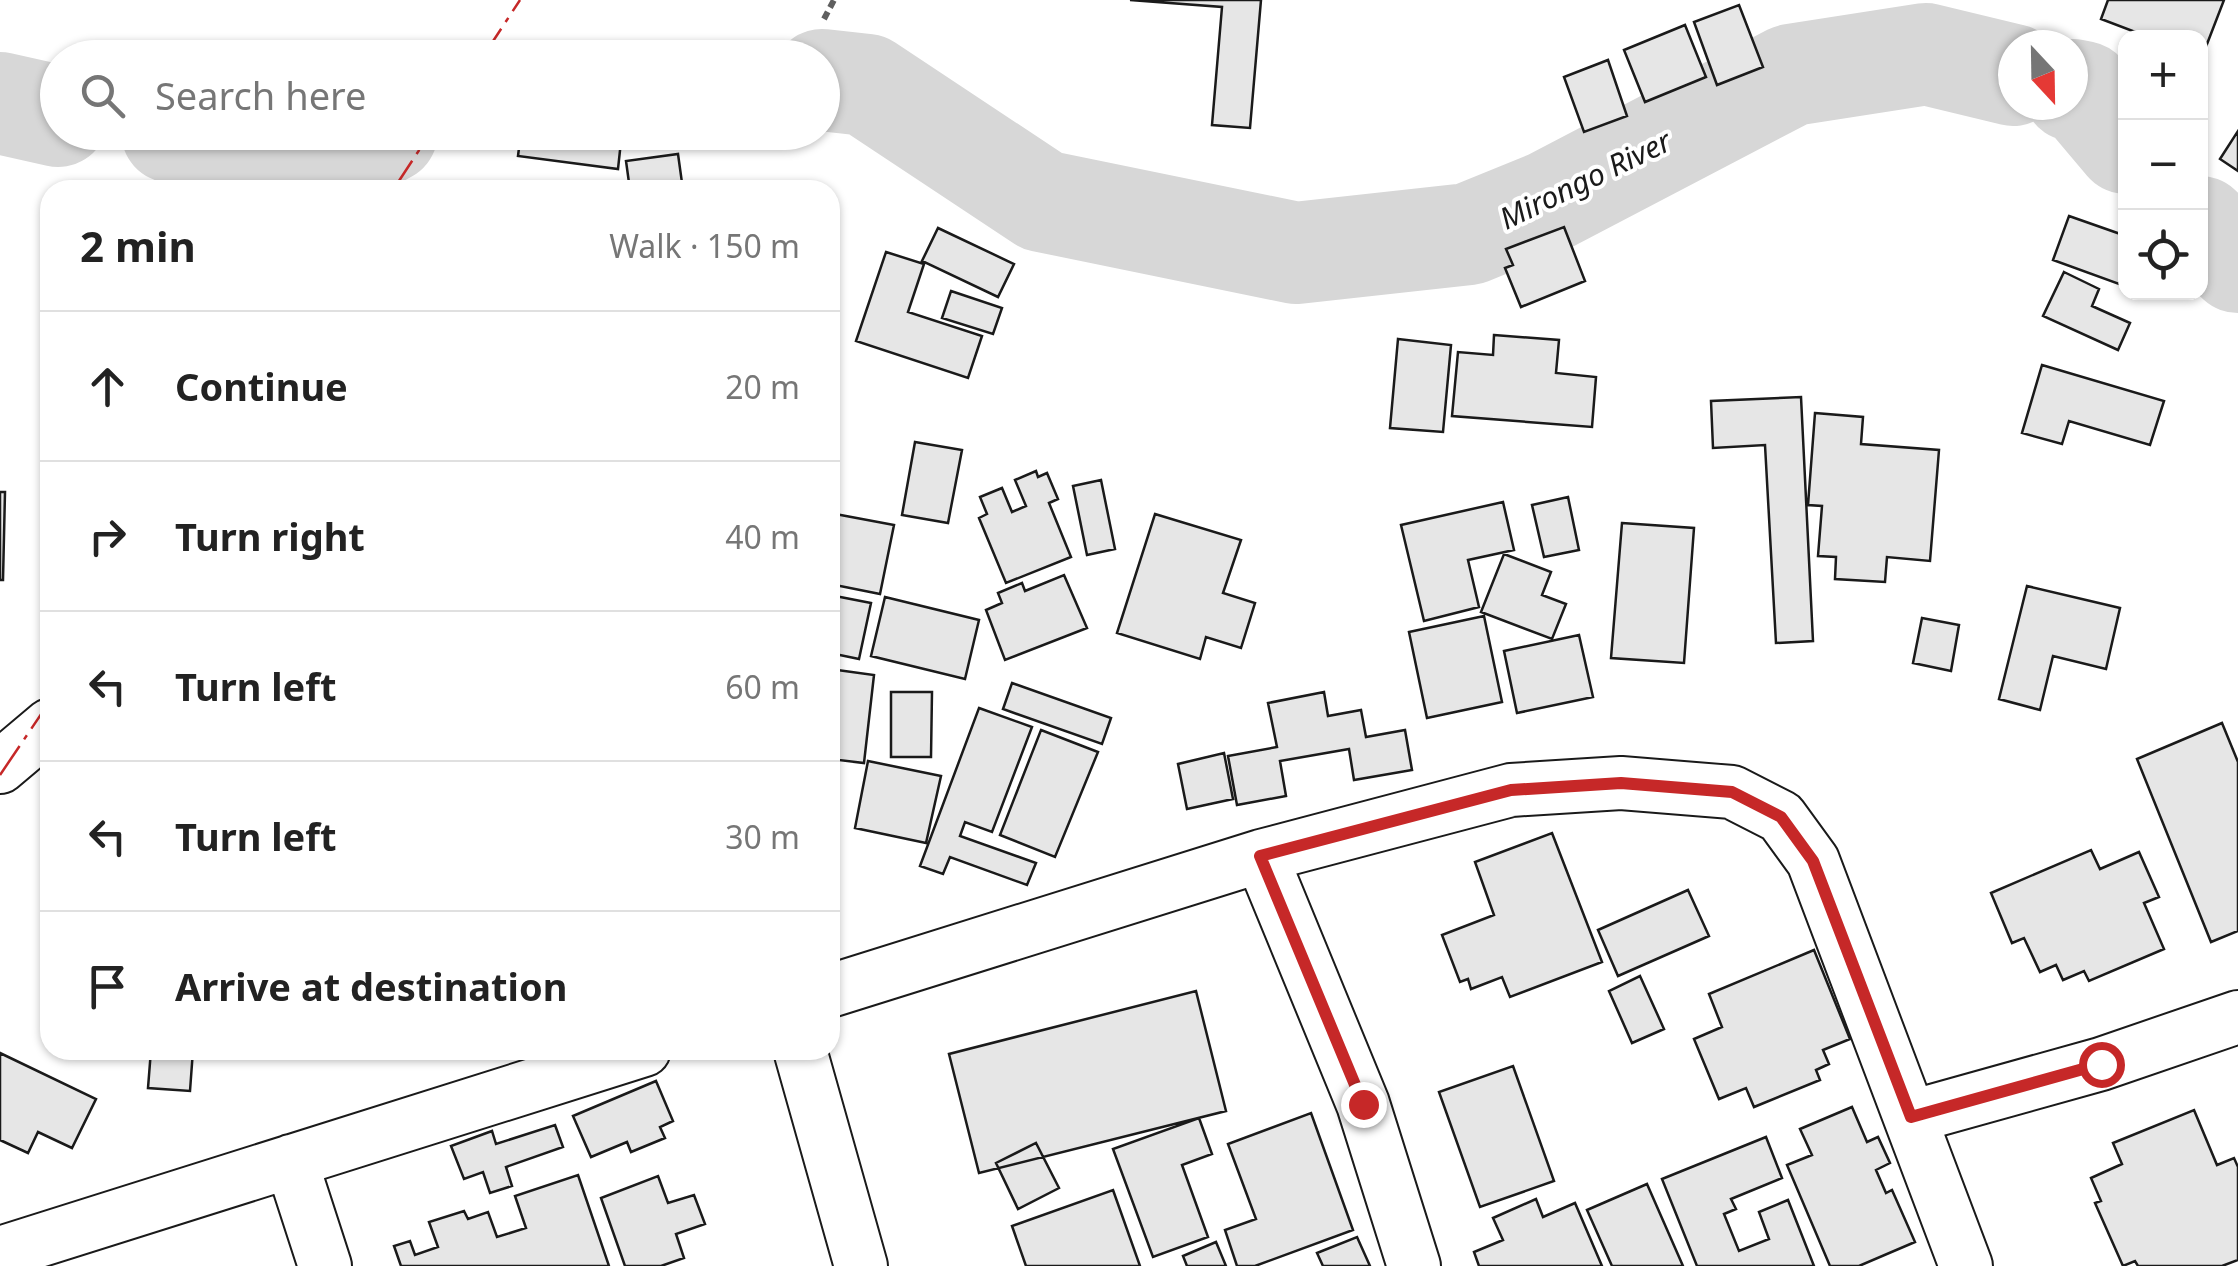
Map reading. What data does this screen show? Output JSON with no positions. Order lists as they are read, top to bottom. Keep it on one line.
{"water":["Mirongo River"],"north":"bottom","page":{"map_buttons":["+","−"],"search":"Search here","heading":["2 min","Walk · 150 m"],"list":[["Continue","20 m"],["Turn right","40 m"],["Turn left","60 m"],["Turn left","30 m"],"Arrive at destination"]}}
